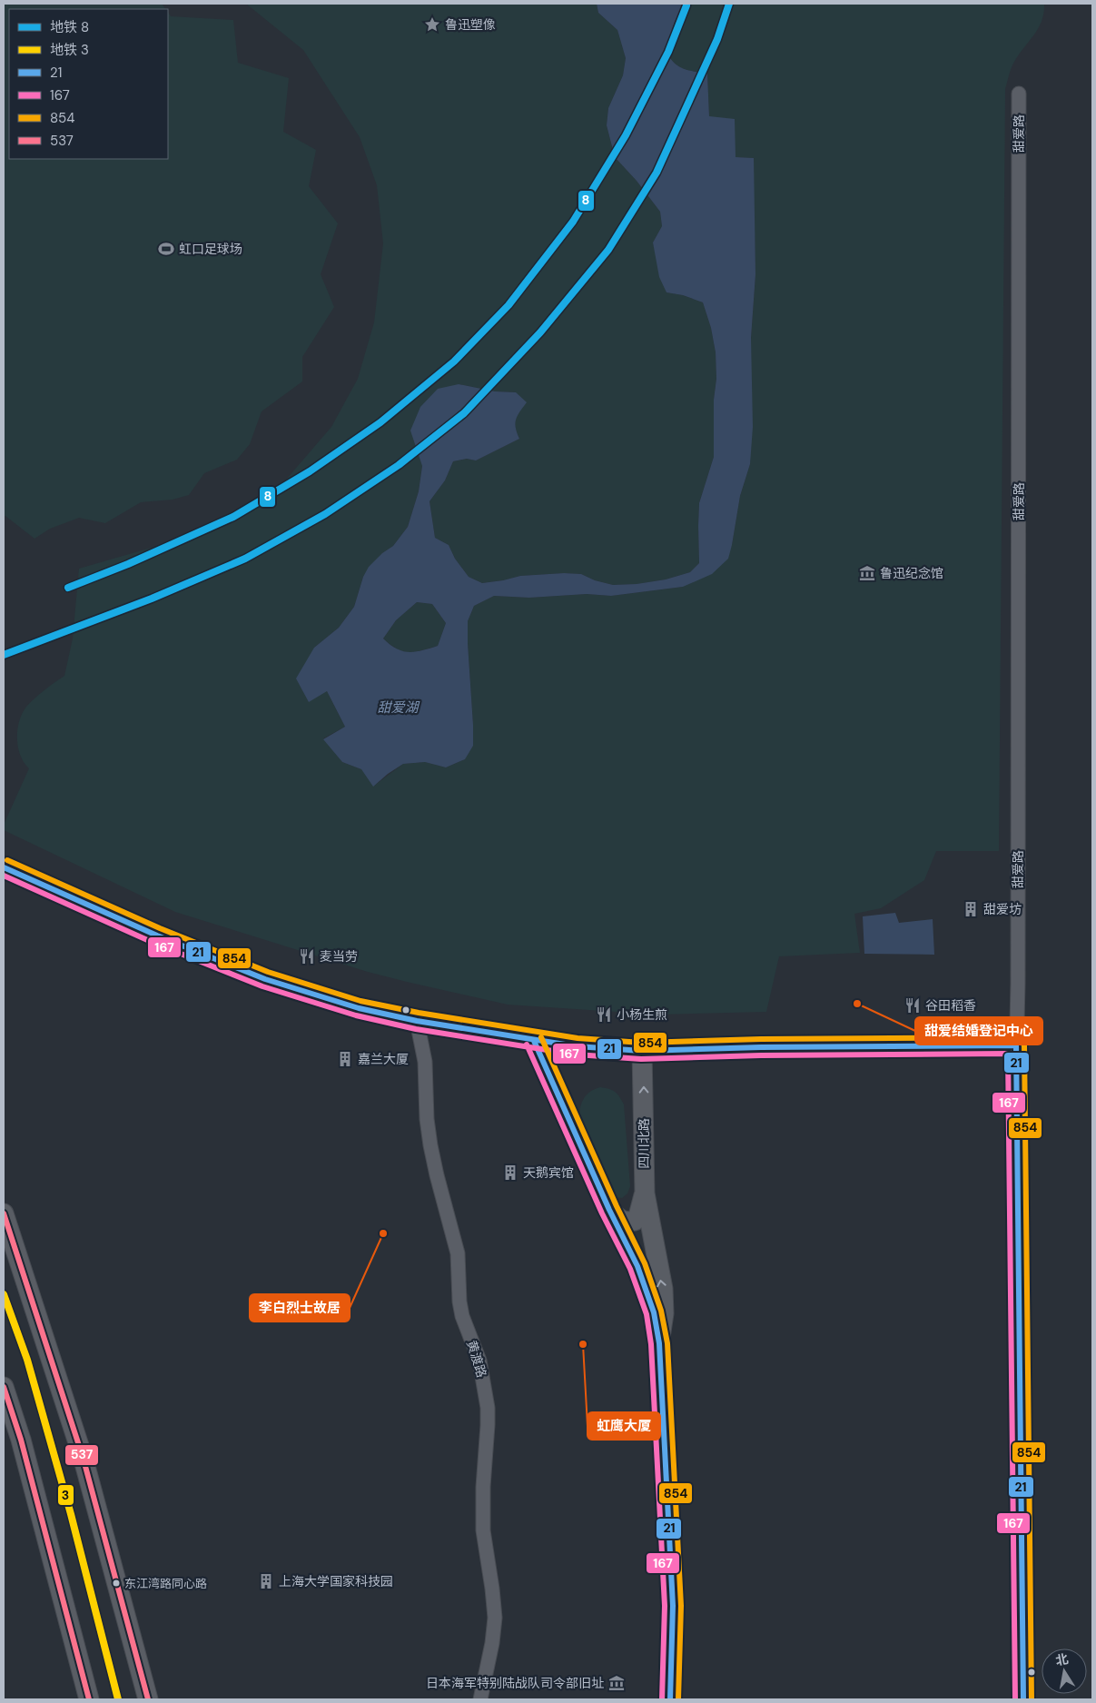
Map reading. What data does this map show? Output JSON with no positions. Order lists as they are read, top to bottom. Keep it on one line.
{"streets":{"main road":["四川北路"],"street":["甜爱路","黄渡路"]},"water":["甜爱湖"],"places":{"place":["鲁迅塑像"],"sports":["虹口足球场"],"museum":["鲁迅纪念馆","日本海军特别陆战队司令部旧址"],"building":["甜爱坊","嘉兰大厦","天鹅宾馆","上海大学国家科技园"],"restaurant":["麦当劳","谷田稻香","小杨生煎"],"other":["甜爱结婚登记中心","李白烈士故居","虹鹰大厦","东江湾路同心路"]},"lines":["metro line 8","transit line 854","transit line 21","transit line 167","transit line 537","metro line 3"],"legend":["地铁 8","地铁 3","21","167","854","537"],"north":"top"}
